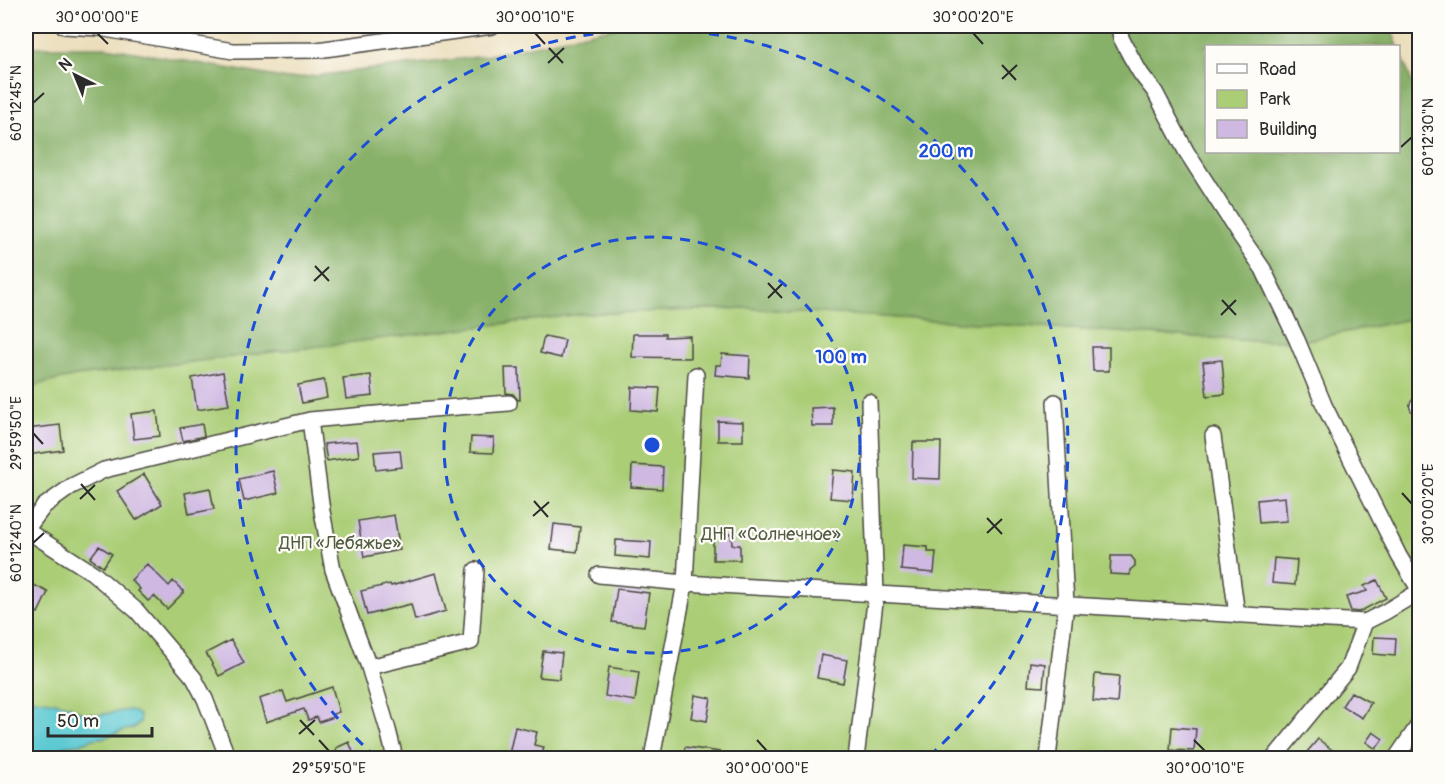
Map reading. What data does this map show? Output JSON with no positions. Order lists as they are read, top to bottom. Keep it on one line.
{"parks":["ДНП «Солнечное»","ДНП «Лебяжье»"],"legend":["Road","Park","Building"],"scale_bar":"50 m","north":"top left","coordinates":["30°00'00\"E","30°00'10\"E","30°00'20\"E","60°12'45\"N","60°12'30\"N","29°59'50\"E","60°12'40\"N"],"rings":["200 m","100 m"]}
